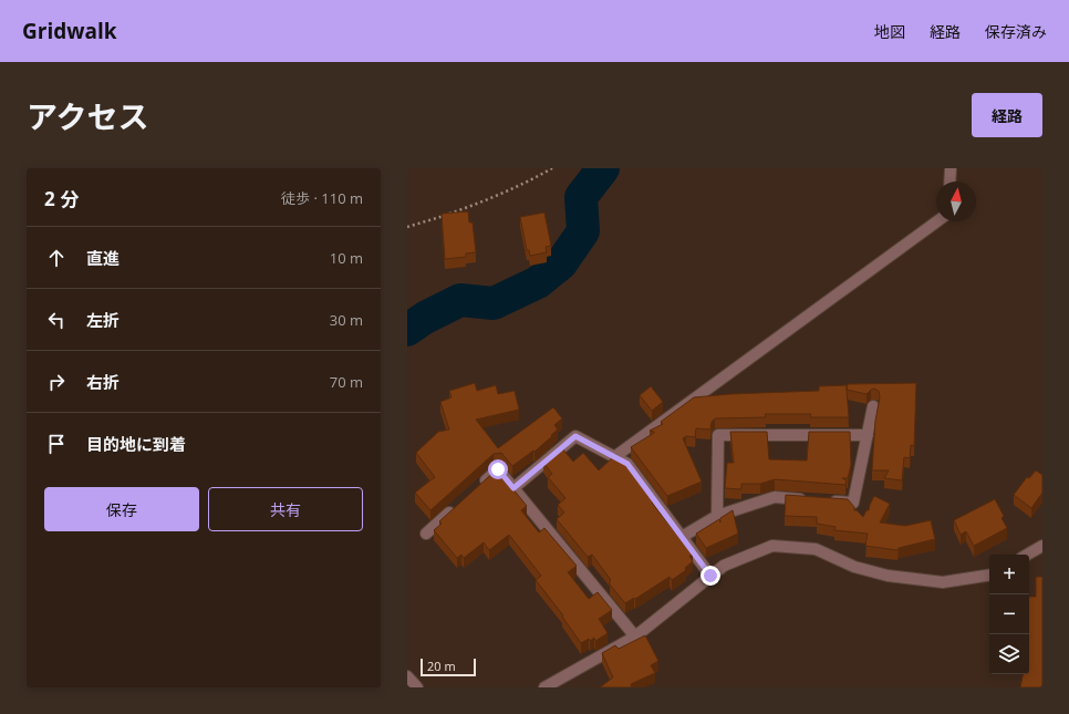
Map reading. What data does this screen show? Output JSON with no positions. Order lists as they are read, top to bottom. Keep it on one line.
{"scale_bar":"20 m","north":"top","page":{"header":"Gridwalk","nav":["地図","経路","保存済み"],"title":"アクセス","buttons":["経路",["保存","共有"]],"heading":["2 分","徒歩 · 110 m"],"list":[["直進","10 m"],["左折","30 m"],["右折","70 m"],"目的地に到着"],"map_buttons":["+","−"],"scale":"20 m"}}
